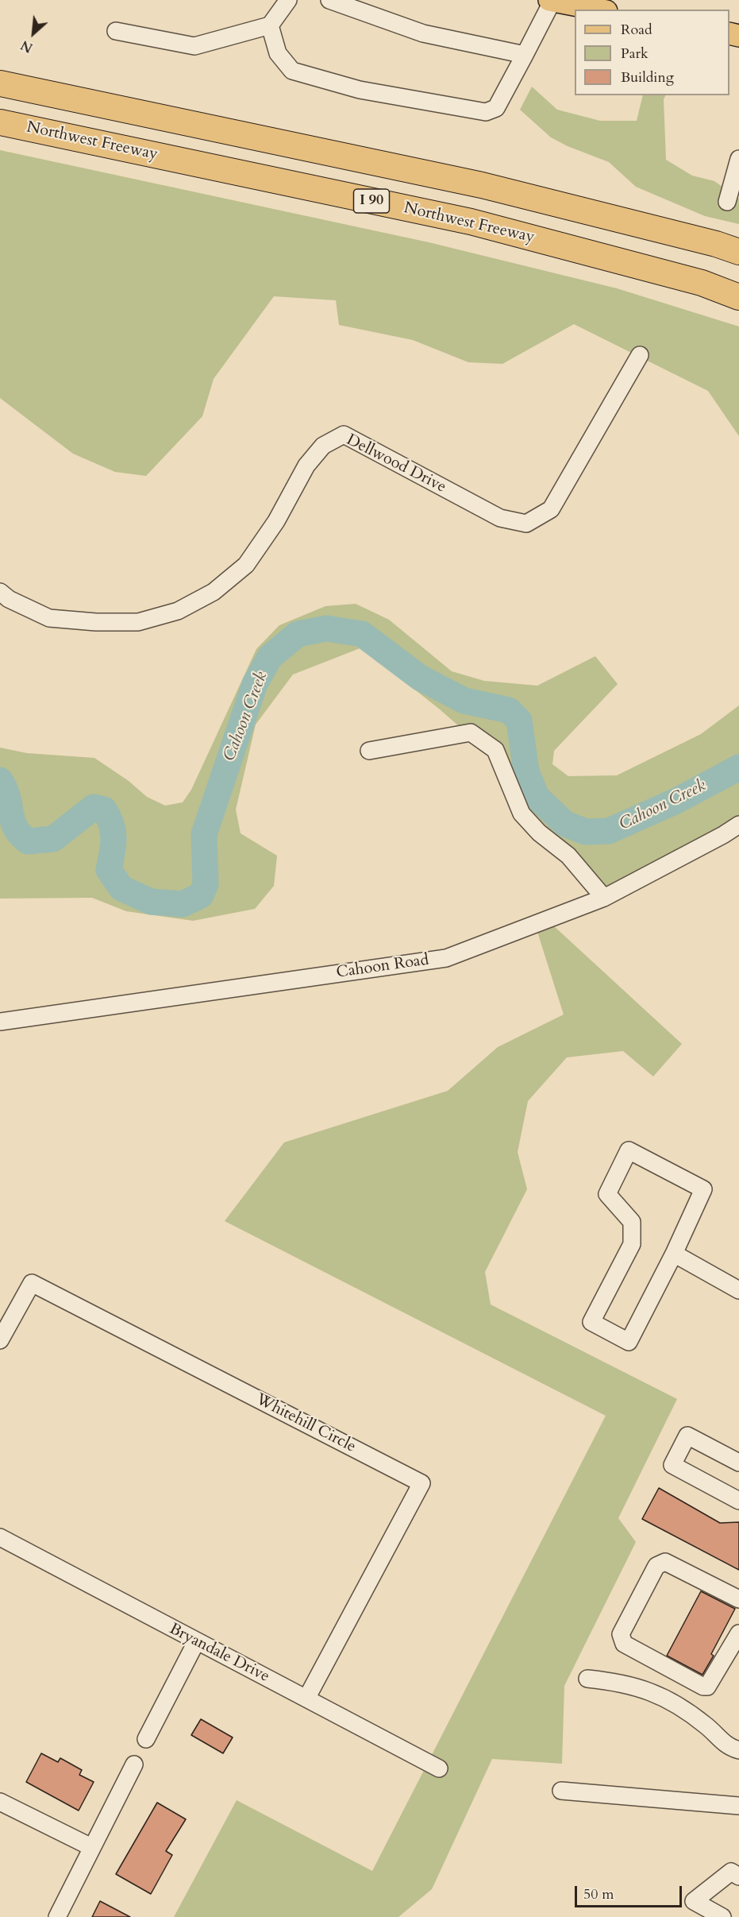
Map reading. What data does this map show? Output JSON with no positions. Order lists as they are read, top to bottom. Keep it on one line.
{"streets":{"highway":["Northwest Freeway","I 90"],"street":["Dellwood Drive","Cahoon Road","Whitehill Circle","Bryandale Drive"]},"crossings":[["Whitehill Circle","Bryandale Drive"]],"water":["Cahoon Creek"],"legend":["Road","Park","Building"],"scale_bar":"50 m","north":"bottom left"}
